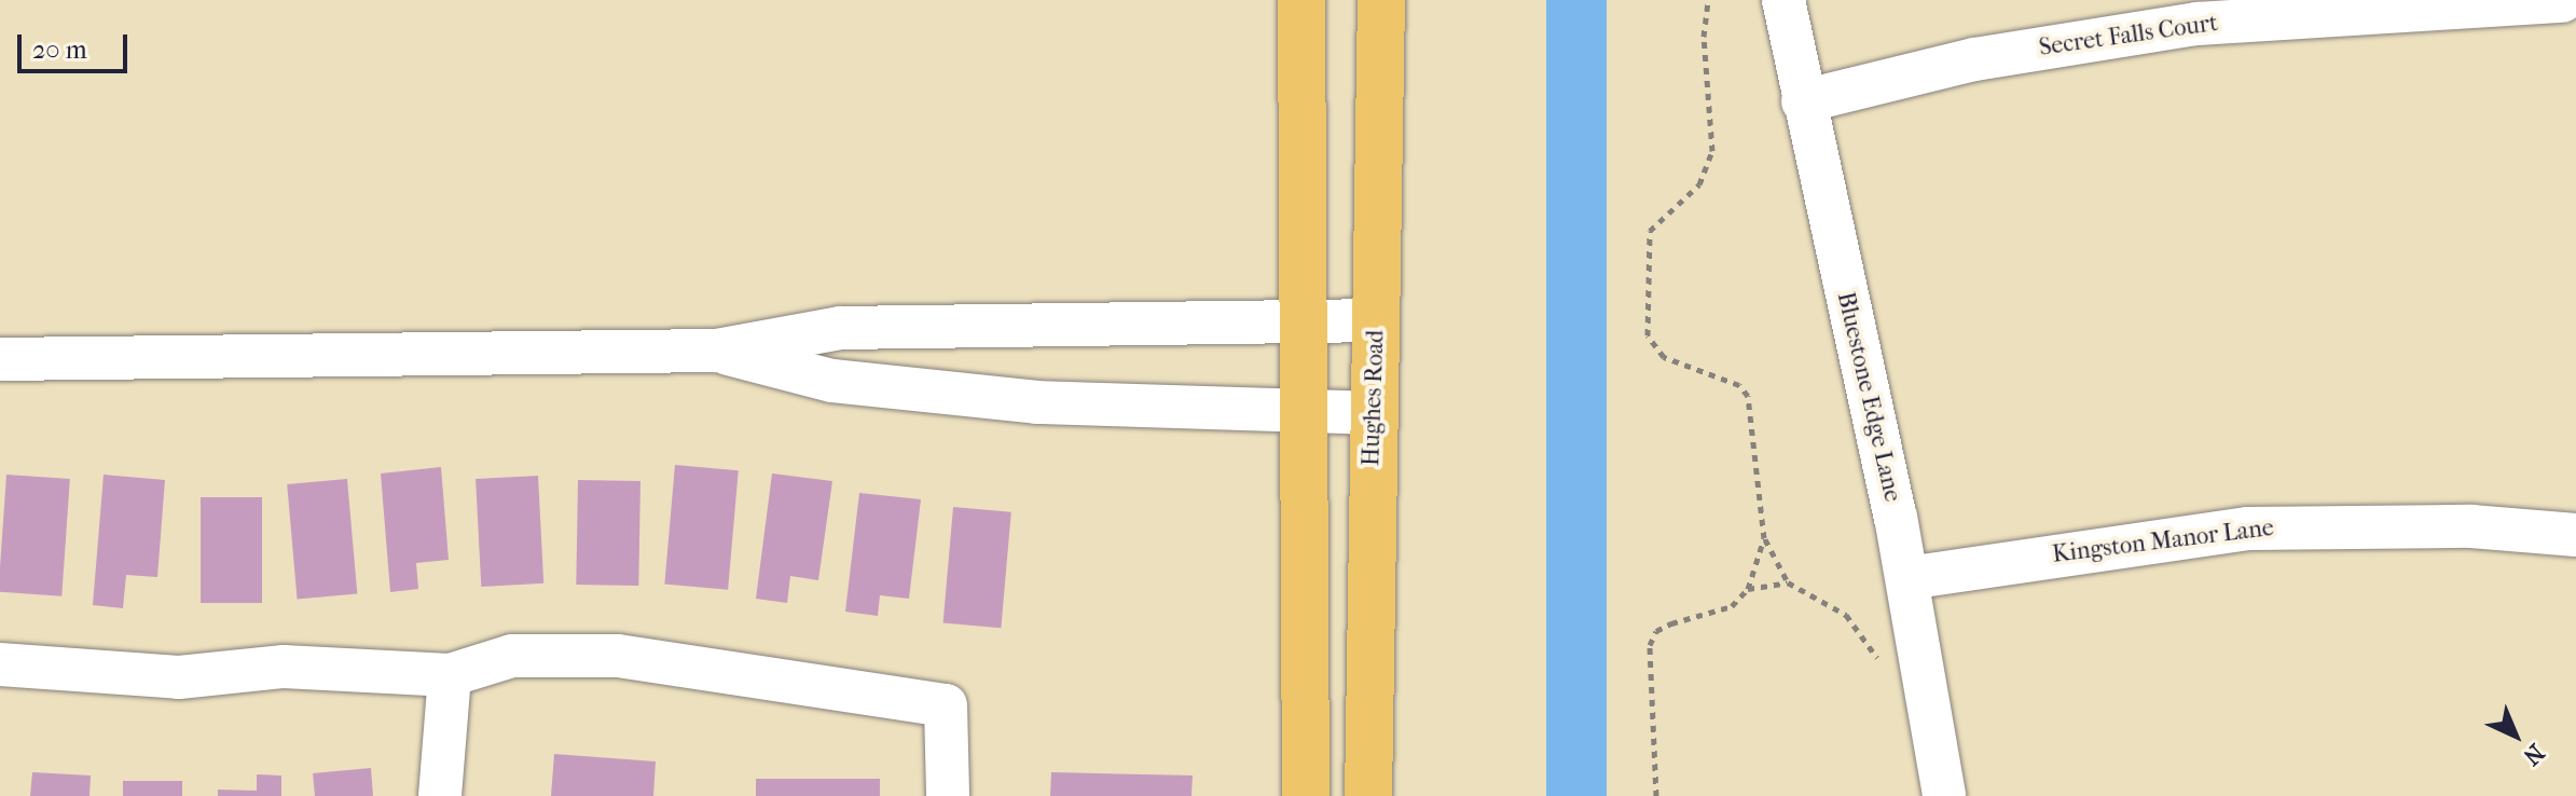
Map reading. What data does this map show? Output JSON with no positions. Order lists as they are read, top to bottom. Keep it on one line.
{"streets":{"main road":["Hughes Road"],"street":["Secret Falls Court","Bluestone Edge Lane","Kingston Manor Lane"]},"crossings":[["Secret Falls Court","Bluestone Edge Lane"],["Bluestone Edge Lane","Kingston Manor Lane"]],"scale_bar":"20 m","north":"bottom right"}
